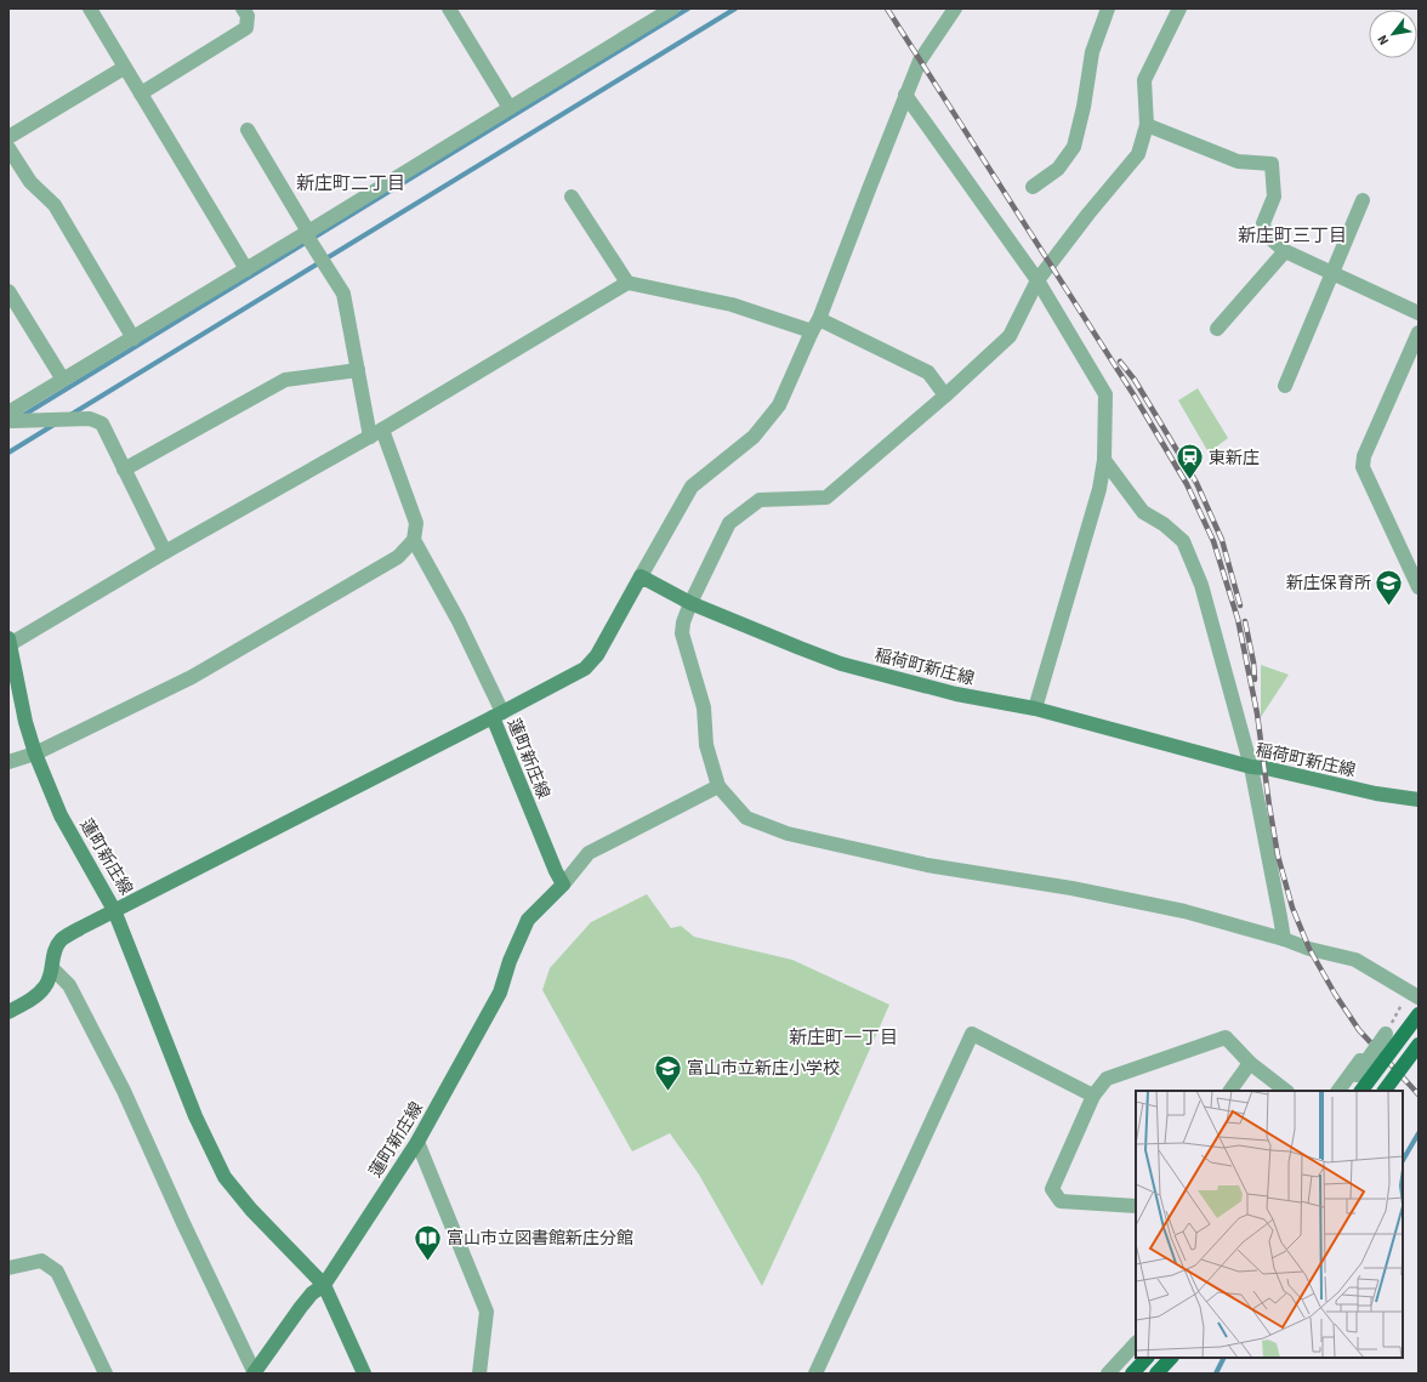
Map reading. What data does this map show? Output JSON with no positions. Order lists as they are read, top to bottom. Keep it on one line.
{"streets":{"main road":["稲荷町新庄線","蓮町新庄線"]},"districts":["新庄町二丁目","新庄町三丁目","新庄町一丁目"],"places":{"station":["東新庄"],"school or university":["新庄保育所","富山市立新庄小学校"],"library":["富山市立図書館新庄分館"]},"north":"bottom left"}
